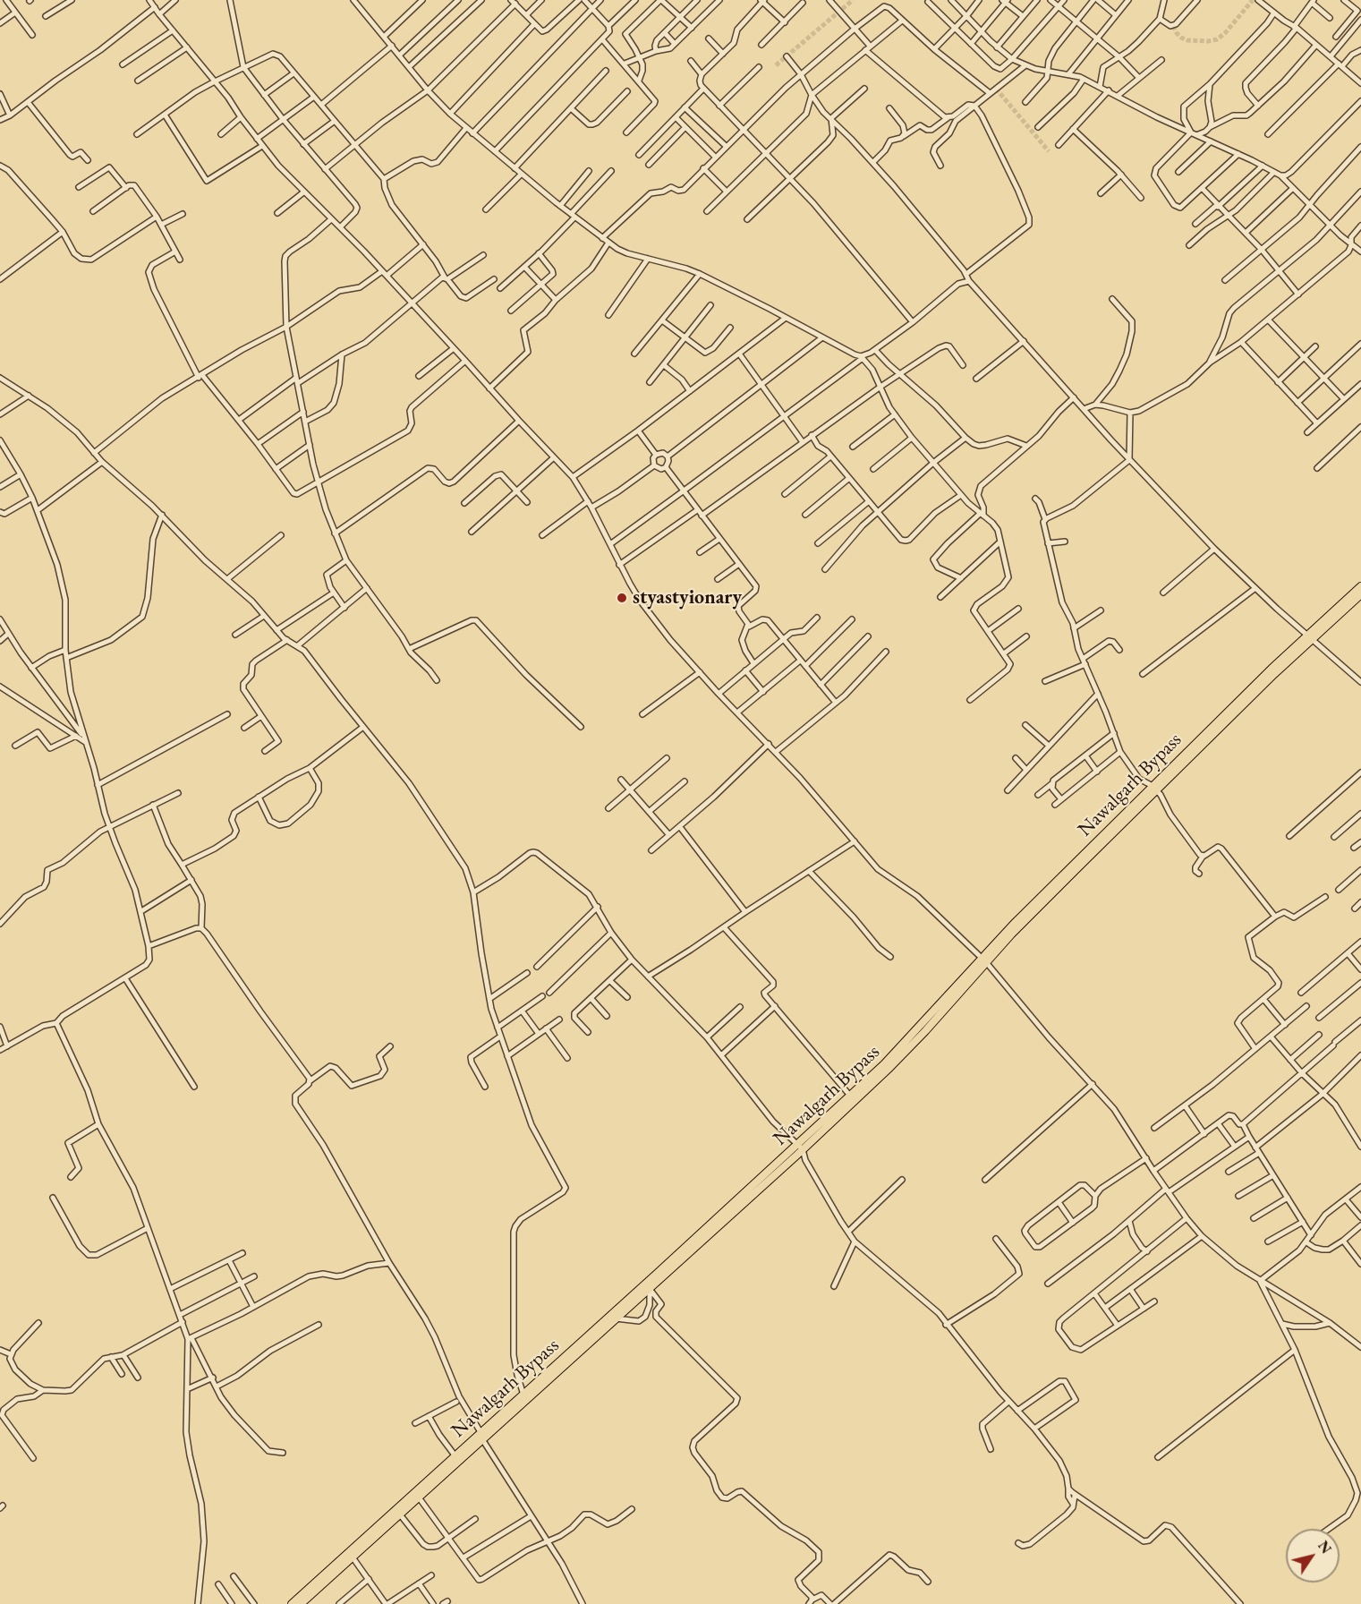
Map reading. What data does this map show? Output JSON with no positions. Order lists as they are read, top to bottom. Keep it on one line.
{"streets":{"main road":["Nawalgarh Bypass"]},"places":["styastyionary"],"north":"top right"}
